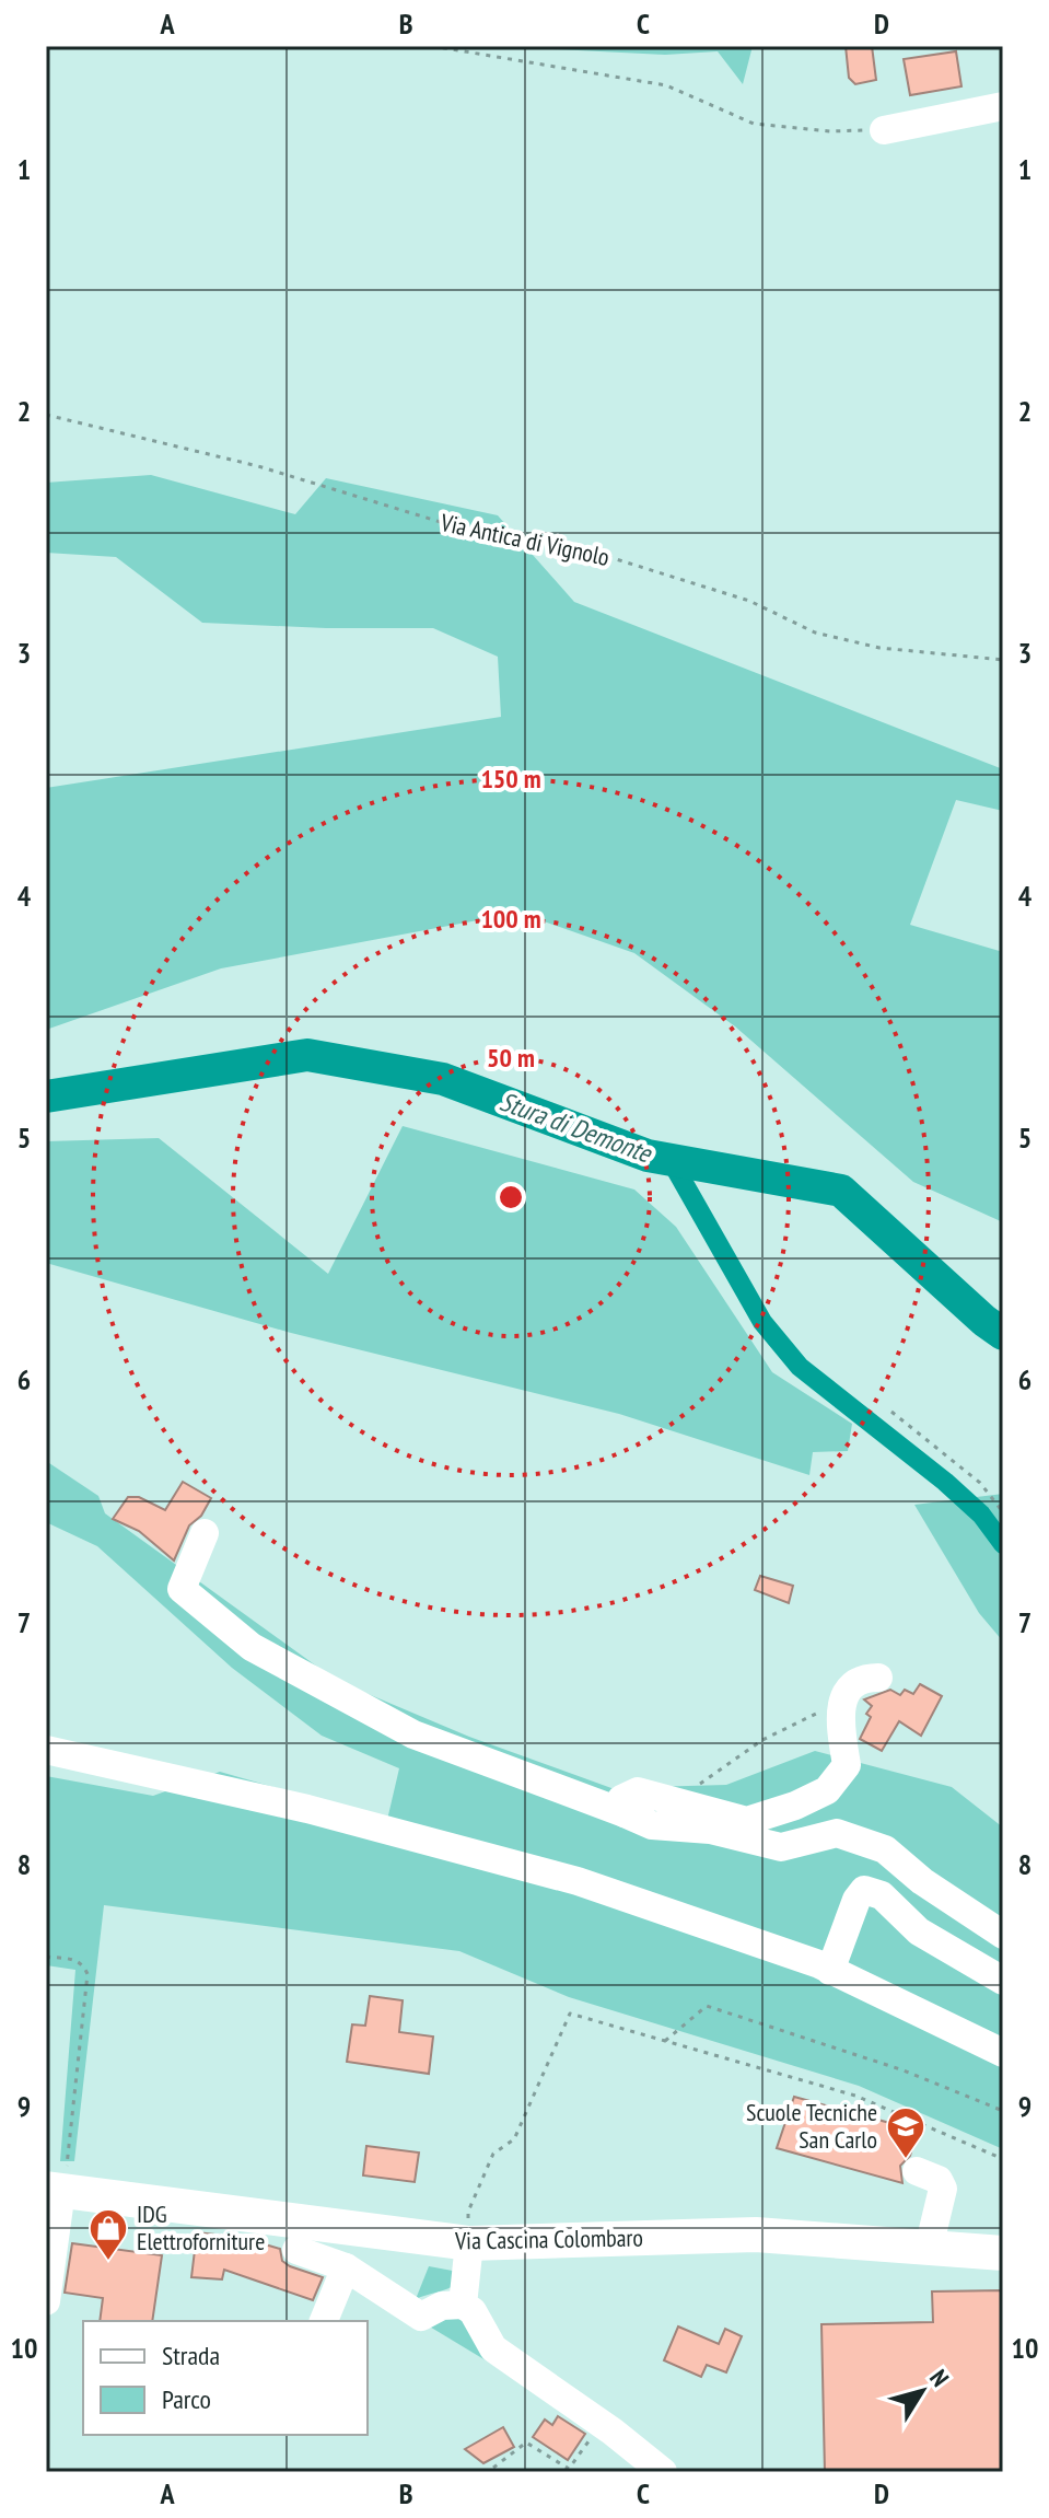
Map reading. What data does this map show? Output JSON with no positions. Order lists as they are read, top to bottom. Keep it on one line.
{"streets":{"main road":["Via Cascina Colombaro"],"path":["Via Antica di Vignolo"]},"water":["Stura di Demonte"],"places":{"school or university":["Scuole Tecniche San Carlo"],"shop":["IDG Elettroforniture"]},"legend":["Strada","Parco"],"north":"top right","grid":{"columns":["A","B","C","D"],"rows":["1","2","3","4","5","6","7","8","9","10"]},"rings":["150 m","100 m","50 m"]}
